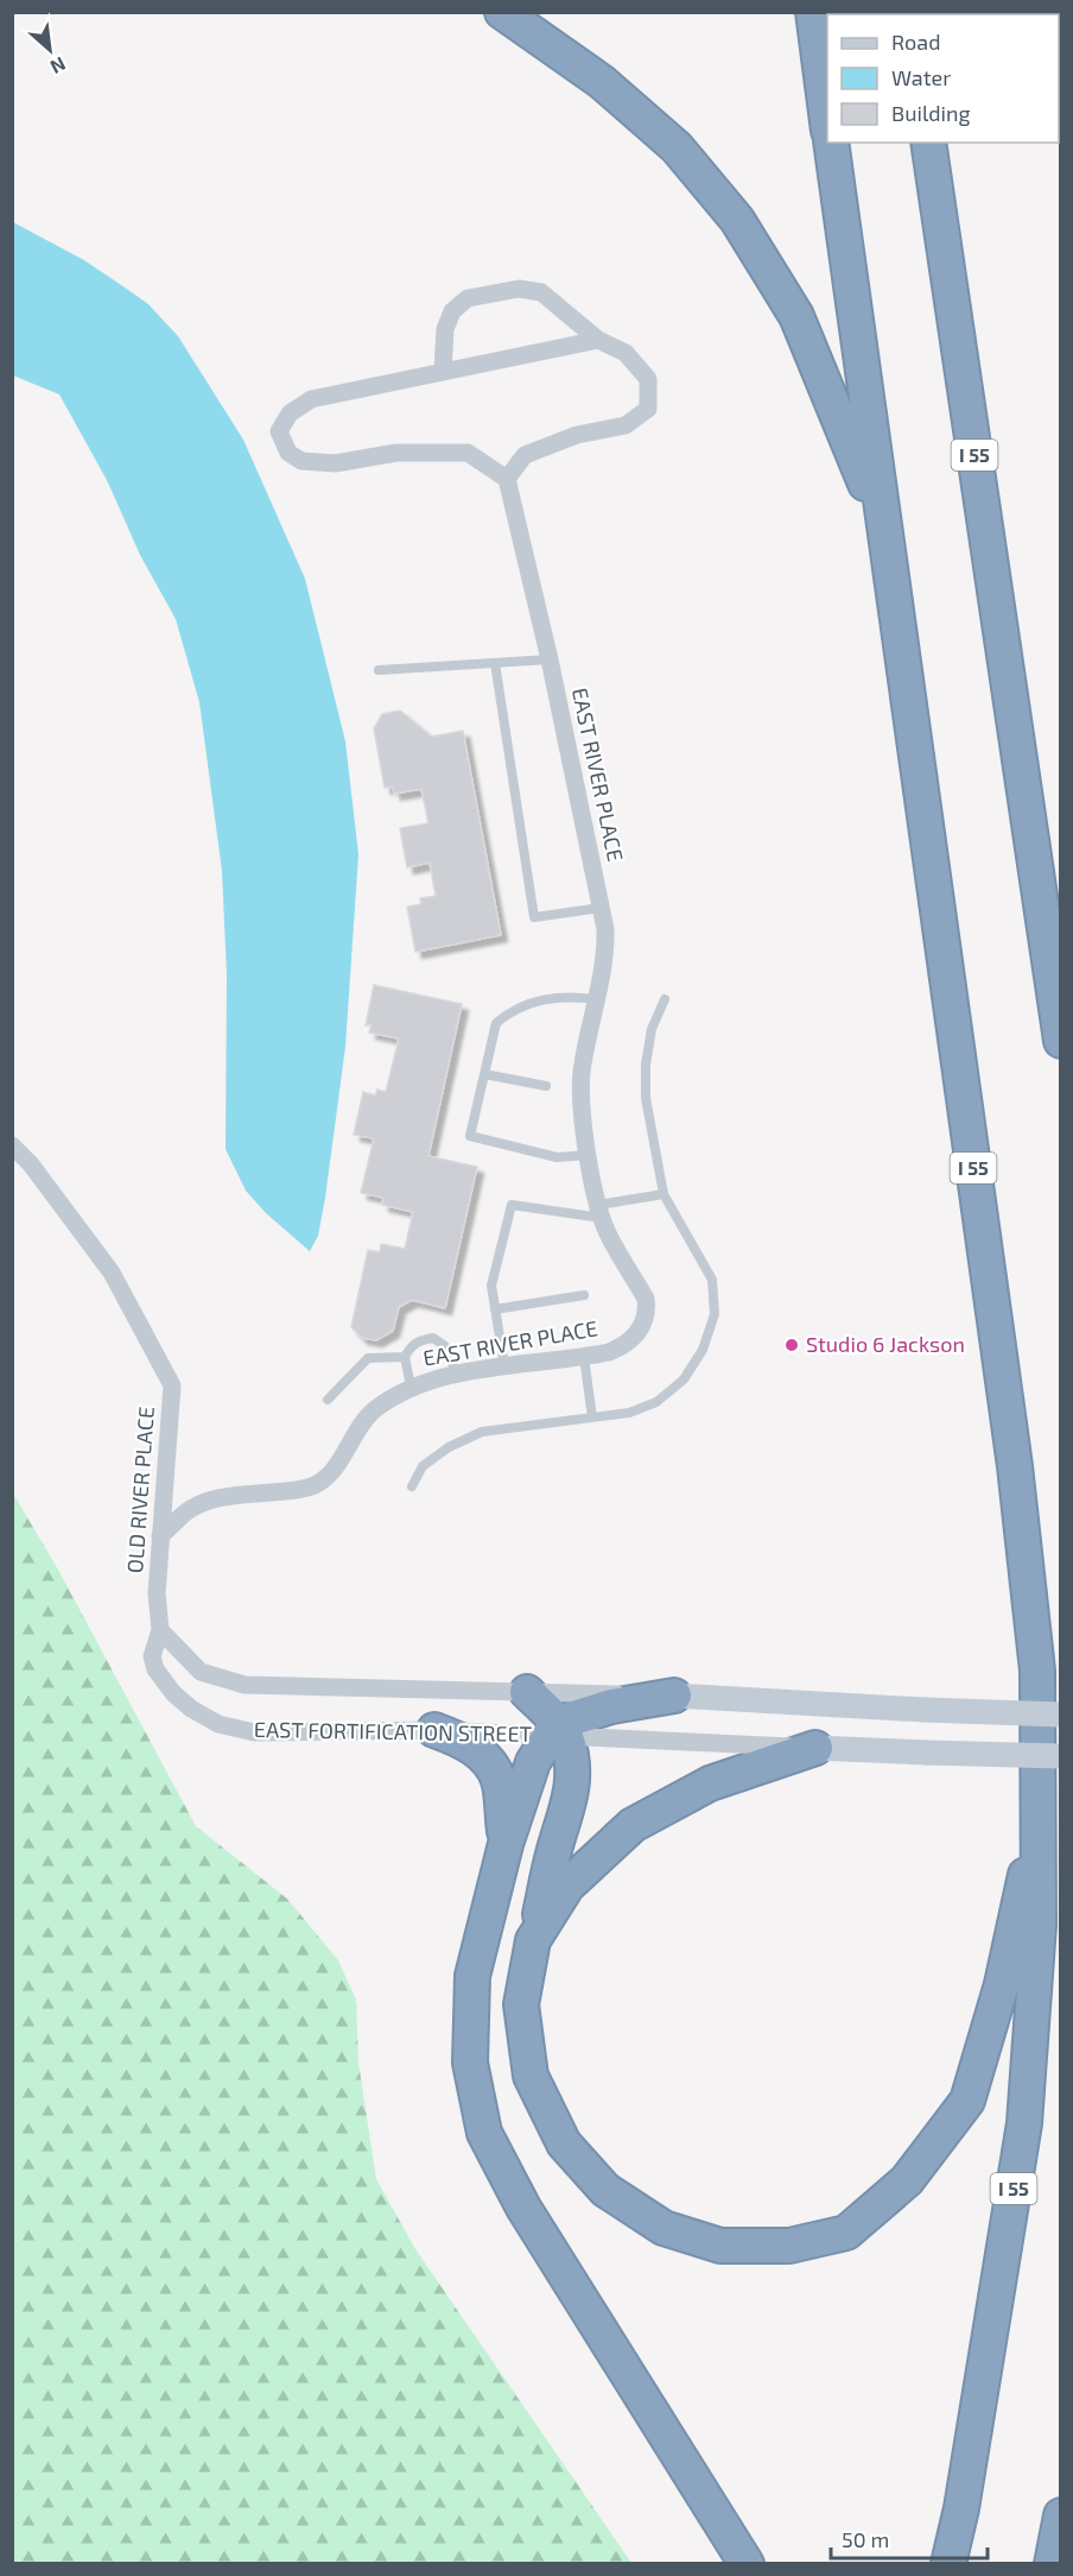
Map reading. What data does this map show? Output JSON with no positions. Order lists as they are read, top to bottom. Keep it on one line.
{"streets":{"highway":["I 55"],"street":["EAST RIVER PLACE","OLD RIVER PLACE","EAST FORTIFICATION STREET"]},"crossings":[["EAST RIVER PLACE","OLD RIVER PLACE"],["OLD RIVER PLACE","EAST FORTIFICATION STREET"]],"places":["Studio 6 Jackson"],"legend":["Road","Water","Building"],"scale_bar":"50 m","north":"bottom right"}
